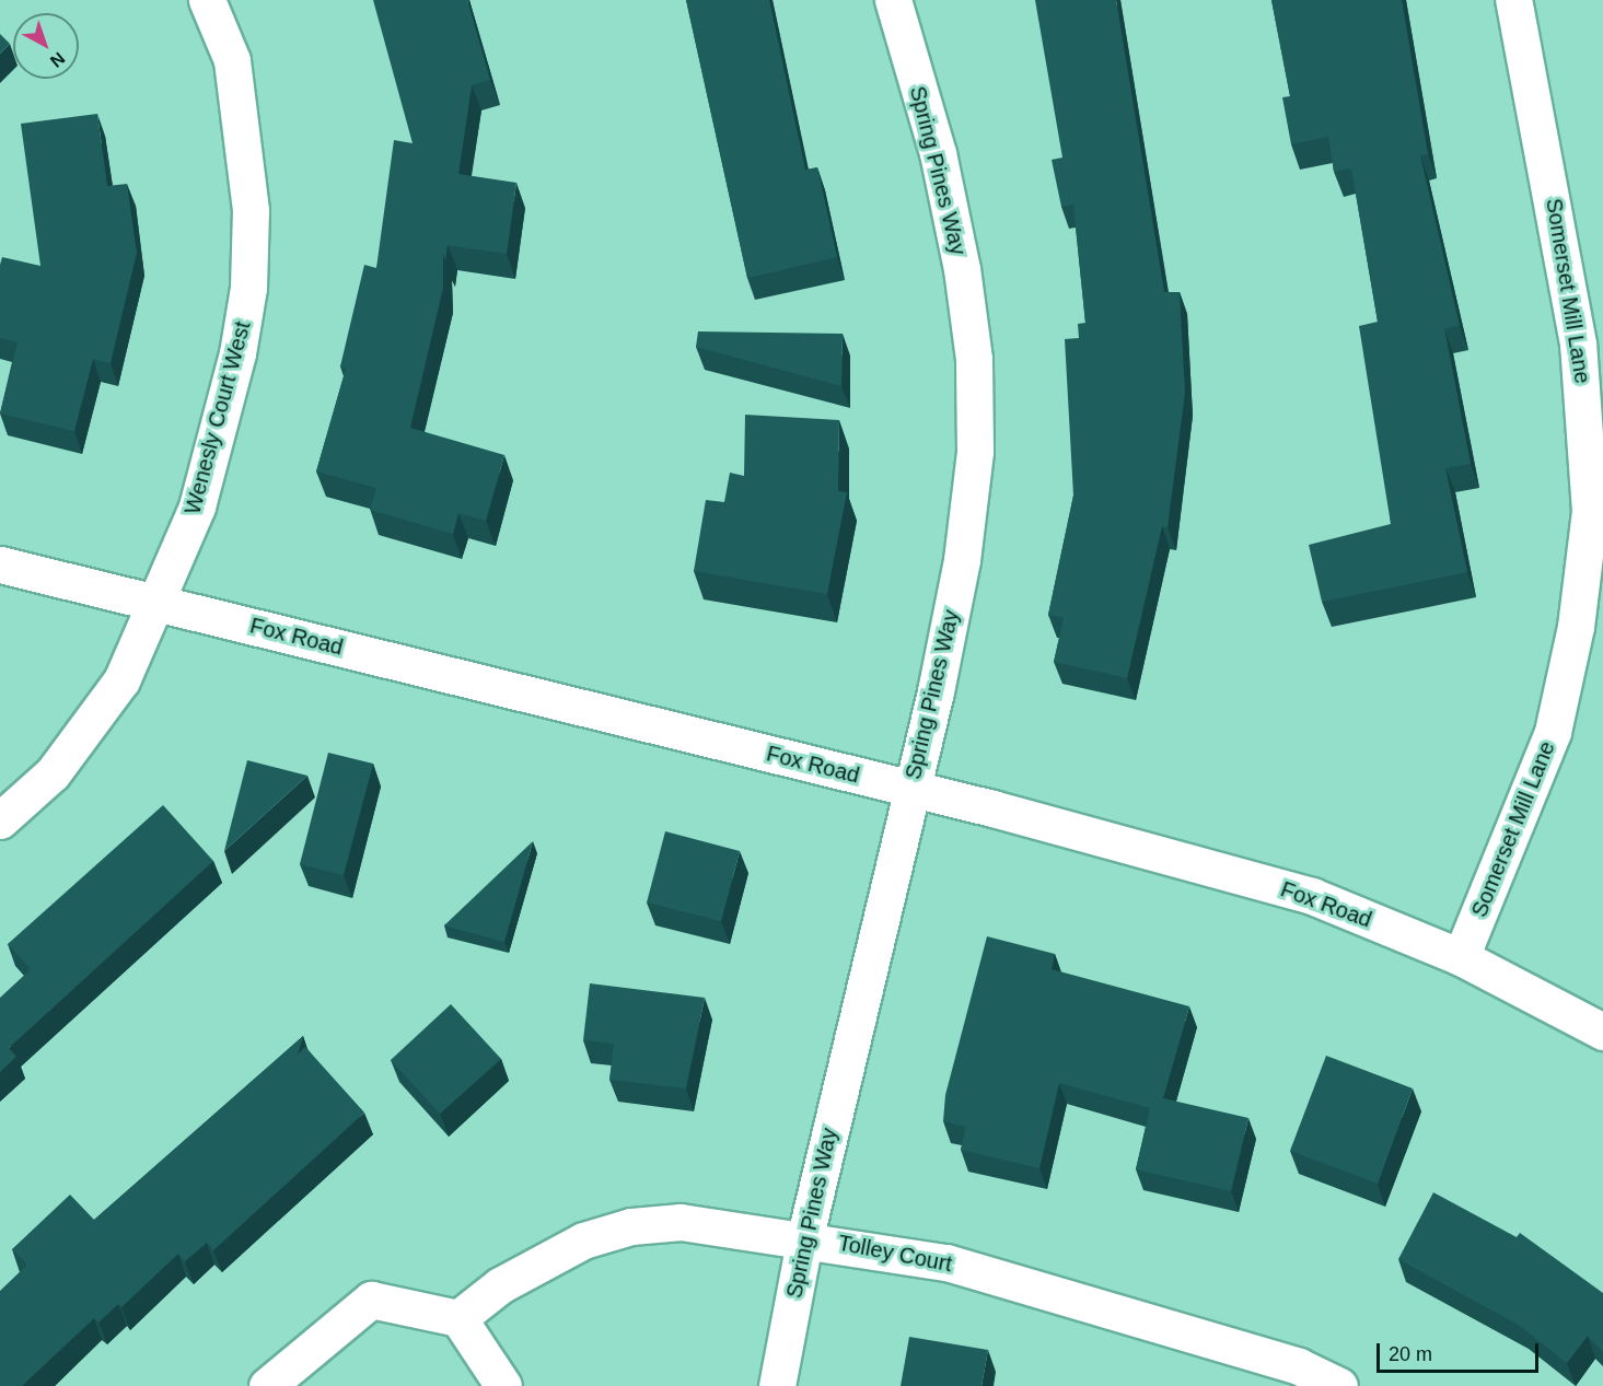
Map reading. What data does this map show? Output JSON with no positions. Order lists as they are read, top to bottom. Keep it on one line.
{"streets":{"street":["Spring Pines Way","Somerset Mill Lane","Wenesly Court West","Fox Road","Tolley Court"]},"crossings":[["Spring Pines Way","Fox Road"],["Spring Pines Way","Tolley Court"],["Somerset Mill Lane","Fox Road"],["Wenesly Court West","Fox Road"]],"scale_bar":"20 m","north":"bottom right"}
